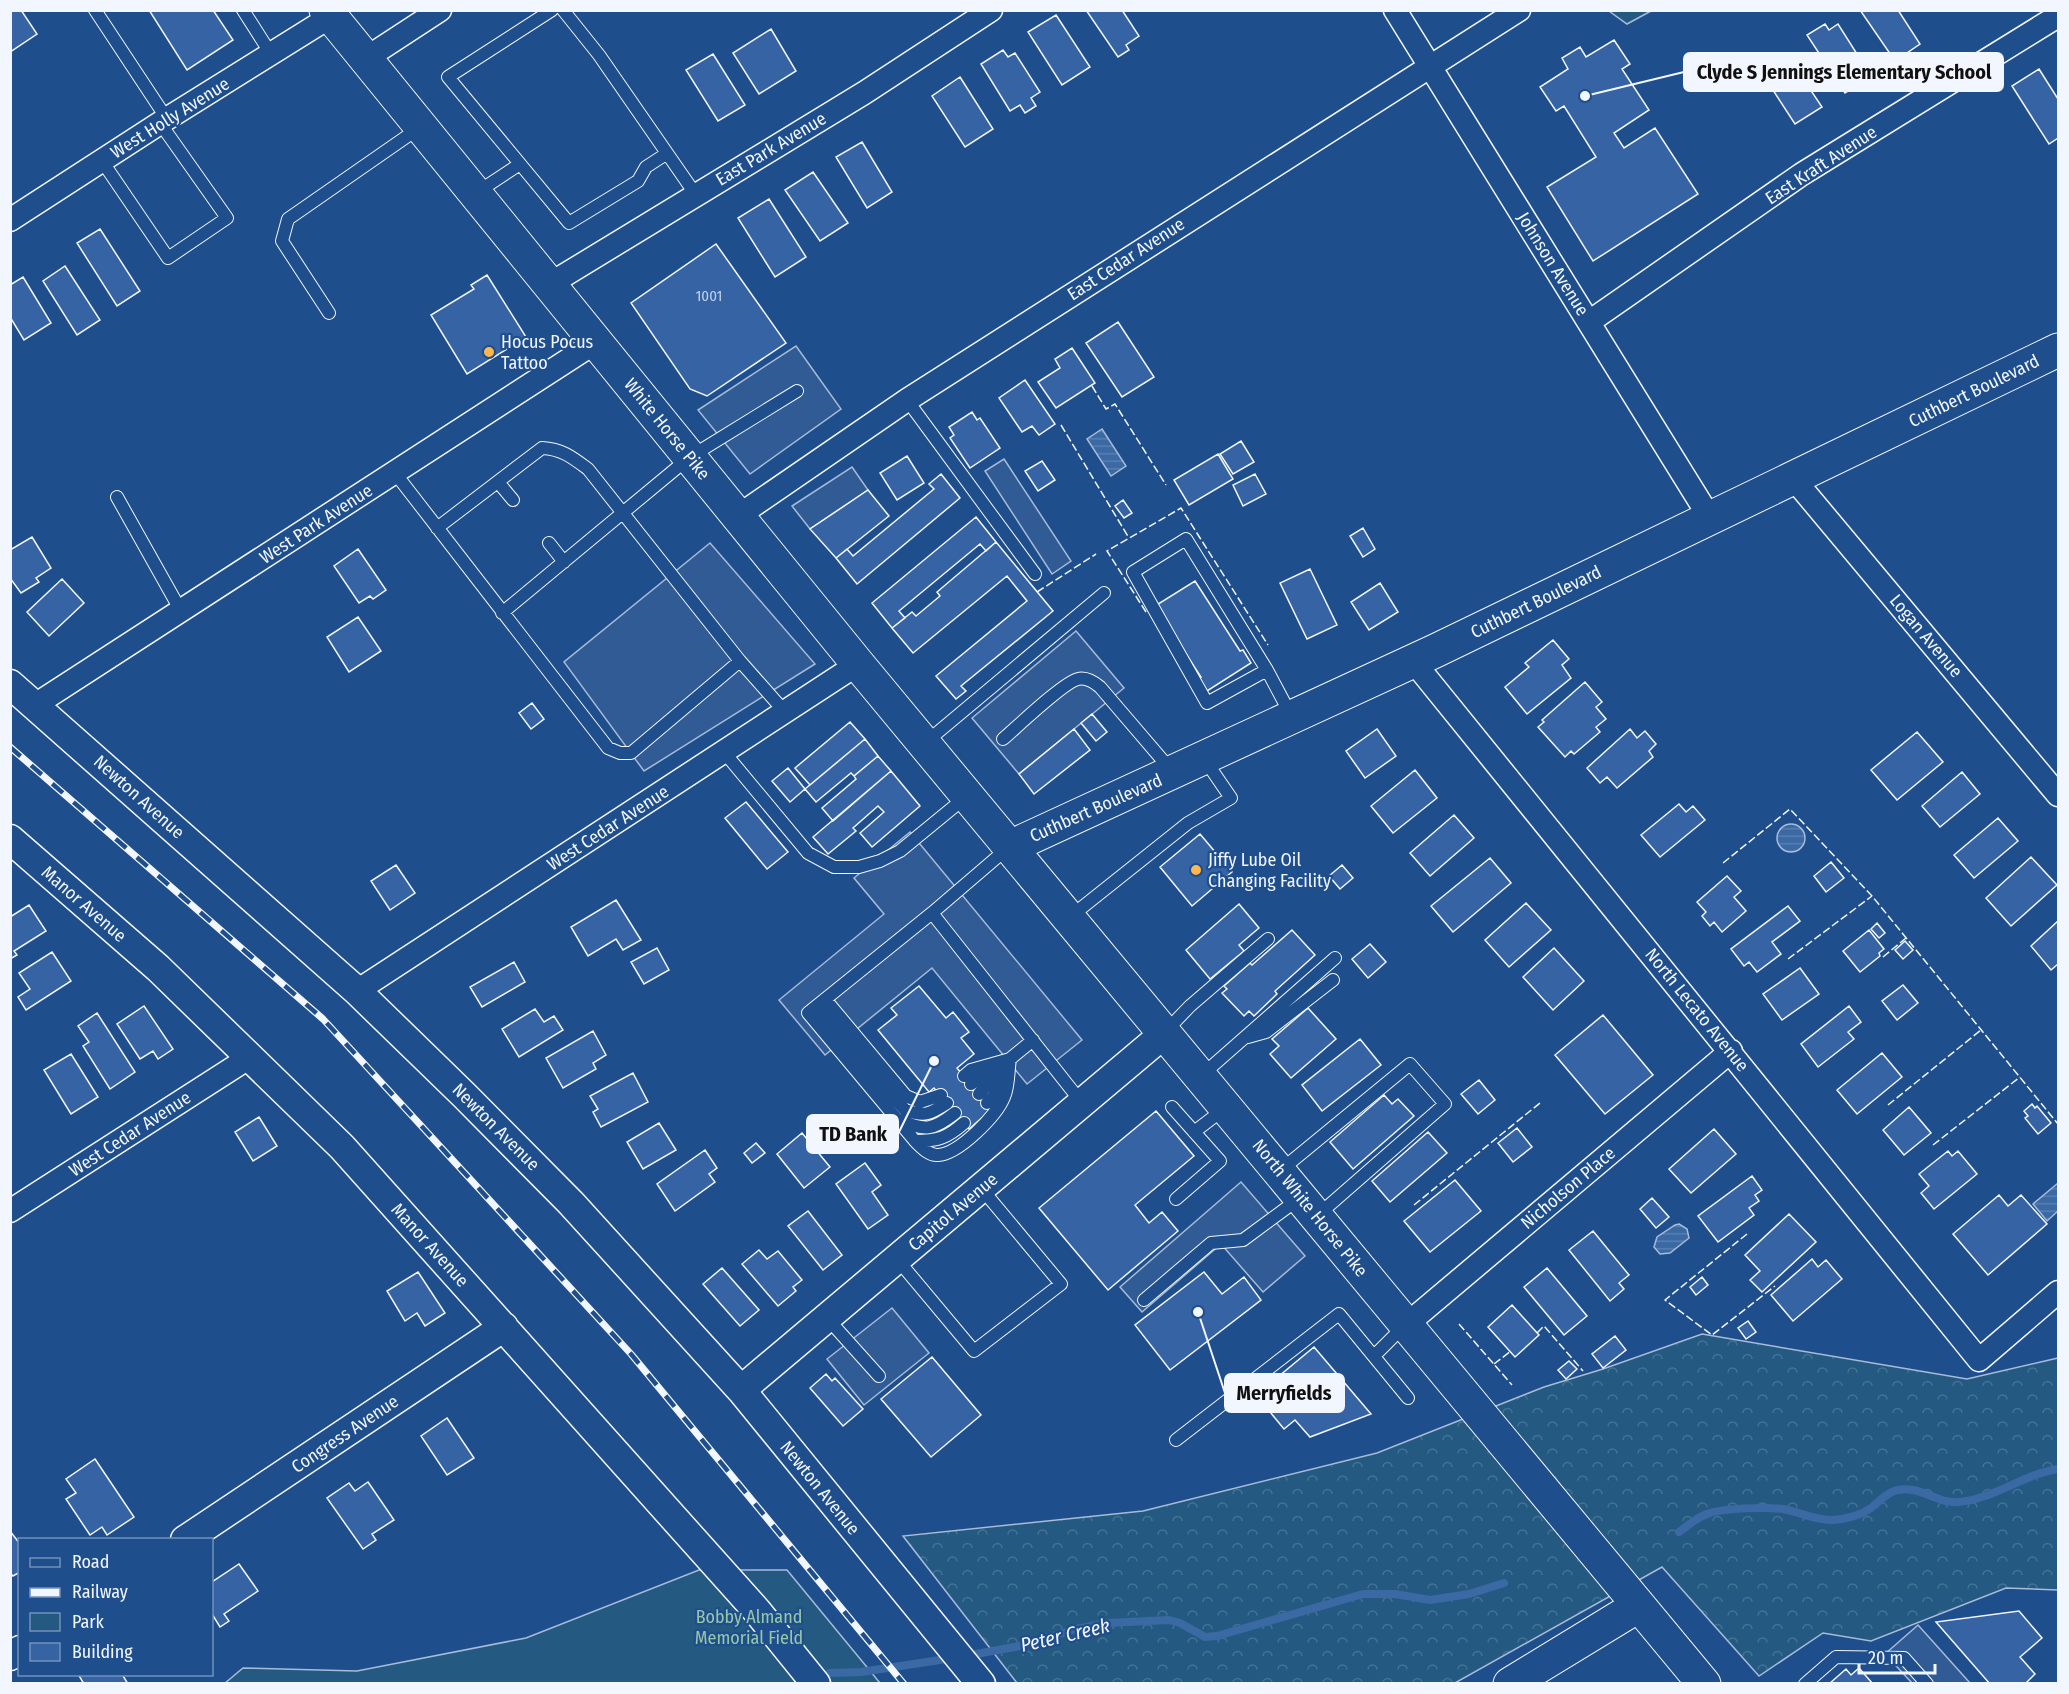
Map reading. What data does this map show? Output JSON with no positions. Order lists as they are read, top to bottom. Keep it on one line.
{"streets":{"main road":["Cuthbert Boulevard","White Horse Pike","North White Horse Pike"],"street":["West Holly Avenue","East Park Avenue","East Kraft Avenue","East Cedar Avenue","Johnson Avenue","West Park Avenue","Logan Avenue","Newton Avenue","West Cedar Avenue","Manor Avenue","North Lecato Avenue","Nicholson Place","Capitol Avenue","Congress Avenue"]},"crossings":[["West Holly Avenue","White Horse Pike"],["East Park Avenue","White Horse Pike"],["East Kraft Avenue","Johnson Avenue"],["East Cedar Avenue","Johnson Avenue"],["East Cedar Avenue","White Horse Pike"],["Johnson Avenue","Cuthbert Boulevard"],["Cuthbert Boulevard","White Horse Pike"],["Cuthbert Boulevard","Logan Avenue"],["Cuthbert Boulevard","North Lecato Avenue"],["Cuthbert Boulevard","North White Horse Pike"],["White Horse Pike","West Park Avenue"],["White Horse Pike","West Cedar Avenue"],["White Horse Pike","North White Horse Pike"],["West Park Avenue","Newton Avenue"],["Newton Avenue","West Cedar Avenue"],["Newton Avenue","Capitol Avenue"],["West Cedar Avenue","Manor Avenue"],["Manor Avenue","Congress Avenue"],["North Lecato Avenue","Nicholson Place"],["Nicholson Place","North White Horse Pike"],["North White Horse Pike","Capitol Avenue"]],"water":["Peter Creek"],"parks":["Bobby Almand Memorial Field"],"places":["Clyde S Jennings Elementary School","Hocus Pocus Tattoo","Jiffy Lube Oil Changing Facility","TD Bank","Merryfields"],"house_numbers":["1001"],"legend":["Road","Railway","Park","Building"],"scale_bar":"20 m"}
